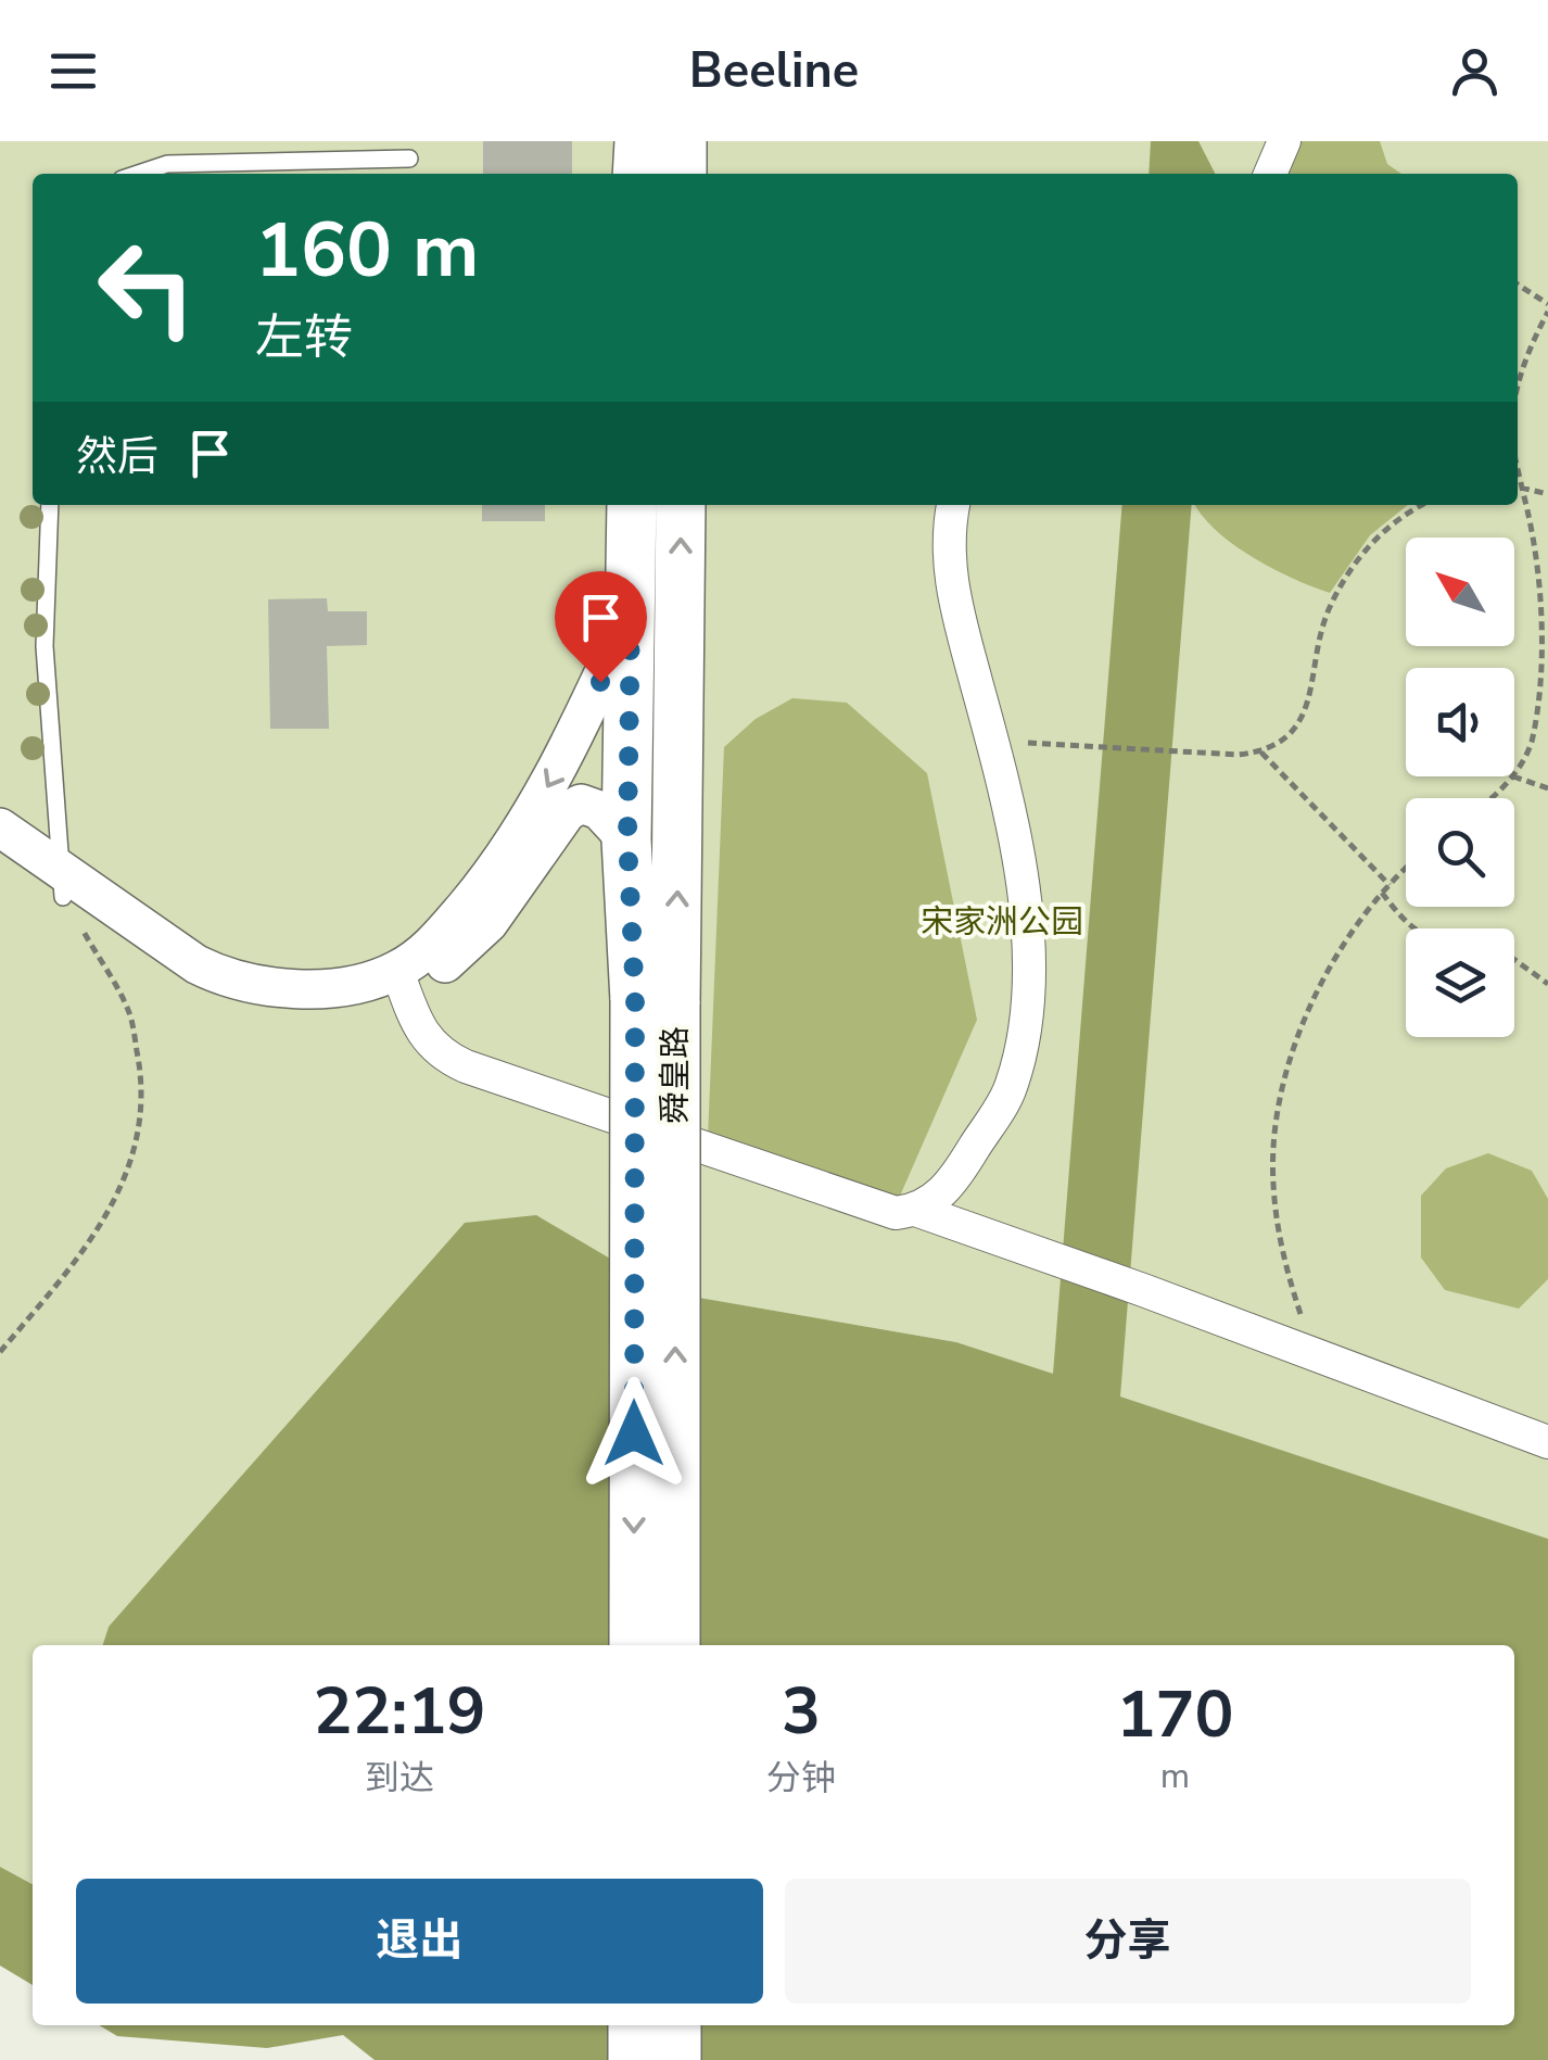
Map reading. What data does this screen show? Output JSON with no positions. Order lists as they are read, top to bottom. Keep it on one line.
{"streets":{"main road":["舜皇路"]},"parks":["宋家洲公园"],"north":"top left","page":{"header":"Beeline","turn":["160 m","左转"],"then":"然后","eta":["22:19","到达","3","分钟","170","m"],"buttons":["退出","分享"]}}
